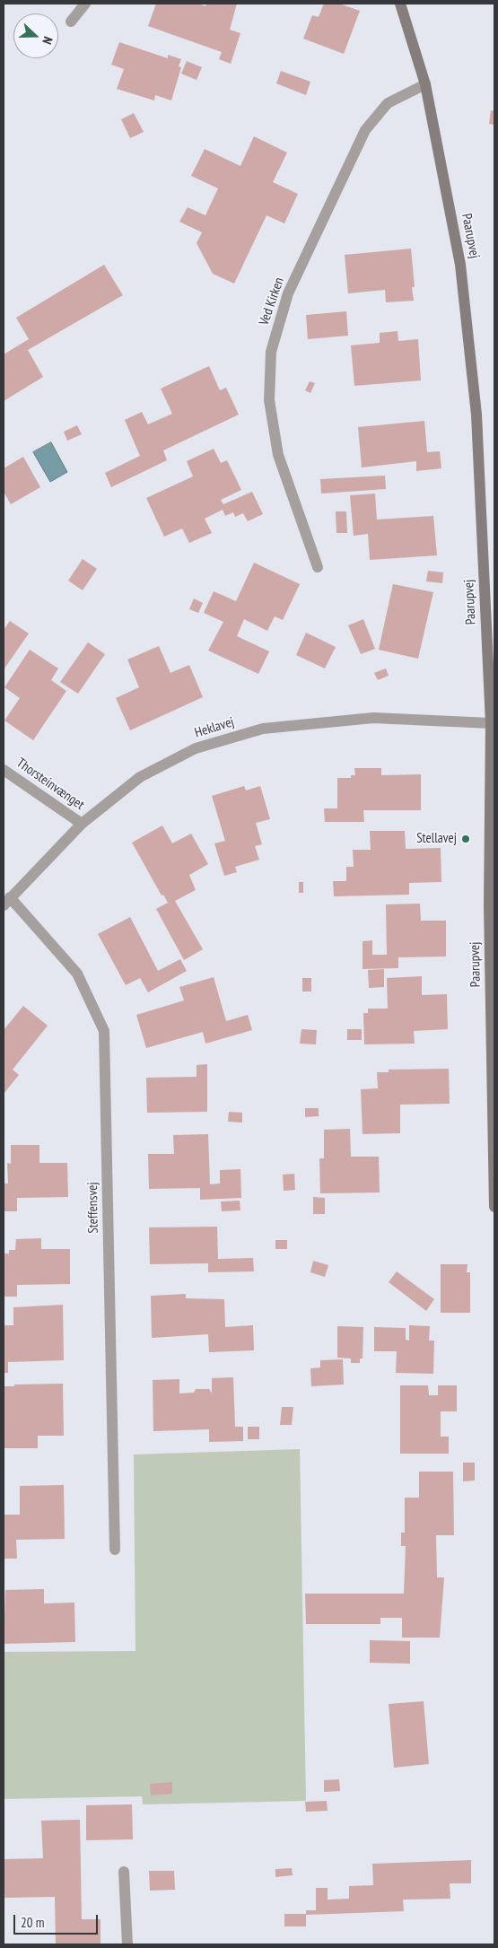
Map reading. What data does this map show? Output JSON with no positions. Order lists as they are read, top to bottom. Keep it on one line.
{"streets":{"street":["Paarupvej","Ved Kirken","Heklavej","Thorsteinvænget","Steffensvej"]},"crossings":[["Paarupvej","Ved Kirken"],["Paarupvej","Heklavej"],["Heklavej","Thorsteinvænget"],["Heklavej","Steffensvej"]],"places":["Stellavej"],"scale_bar":"20 m","north":"right"}
